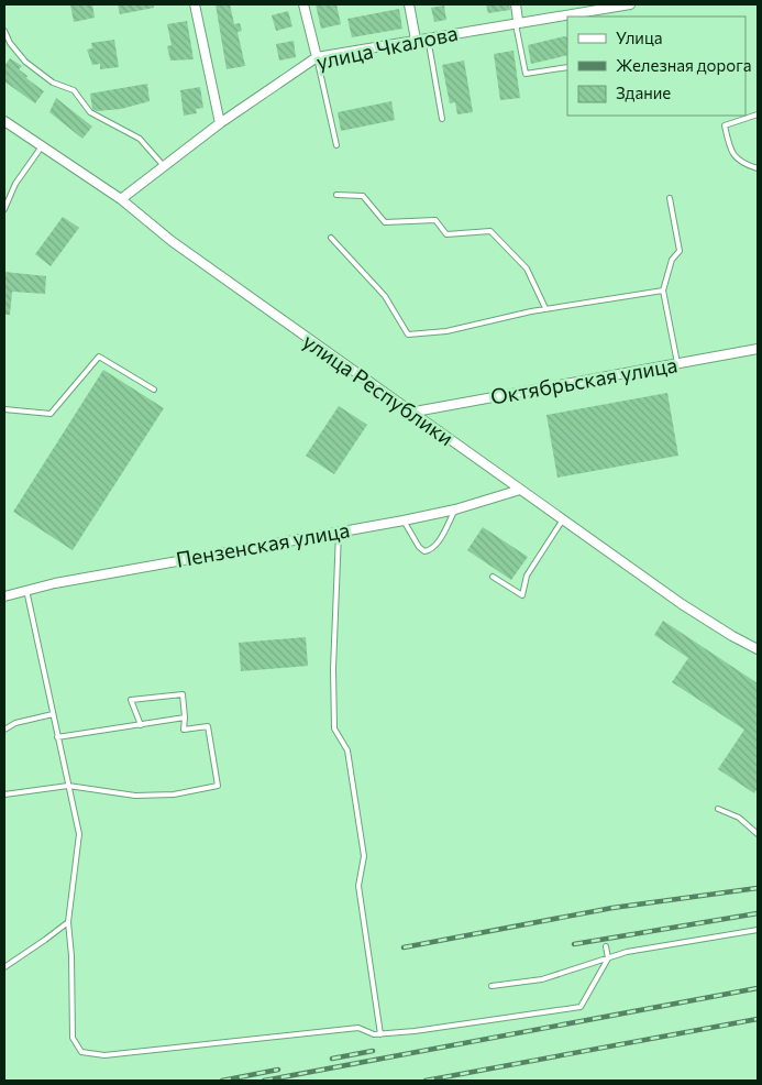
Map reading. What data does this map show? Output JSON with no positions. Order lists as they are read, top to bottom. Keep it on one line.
{"streets":{"street":["улица Чкалова","Октябрьская улица","улица Республики","Пензенская улица"]},"crossings":[["улица Чкалова","улица Республики"],["Октябрьская улица","улица Республики"],["улица Республики","Пензенская улица"]],"legend":["Улица","Железная дорога","Здание"]}
